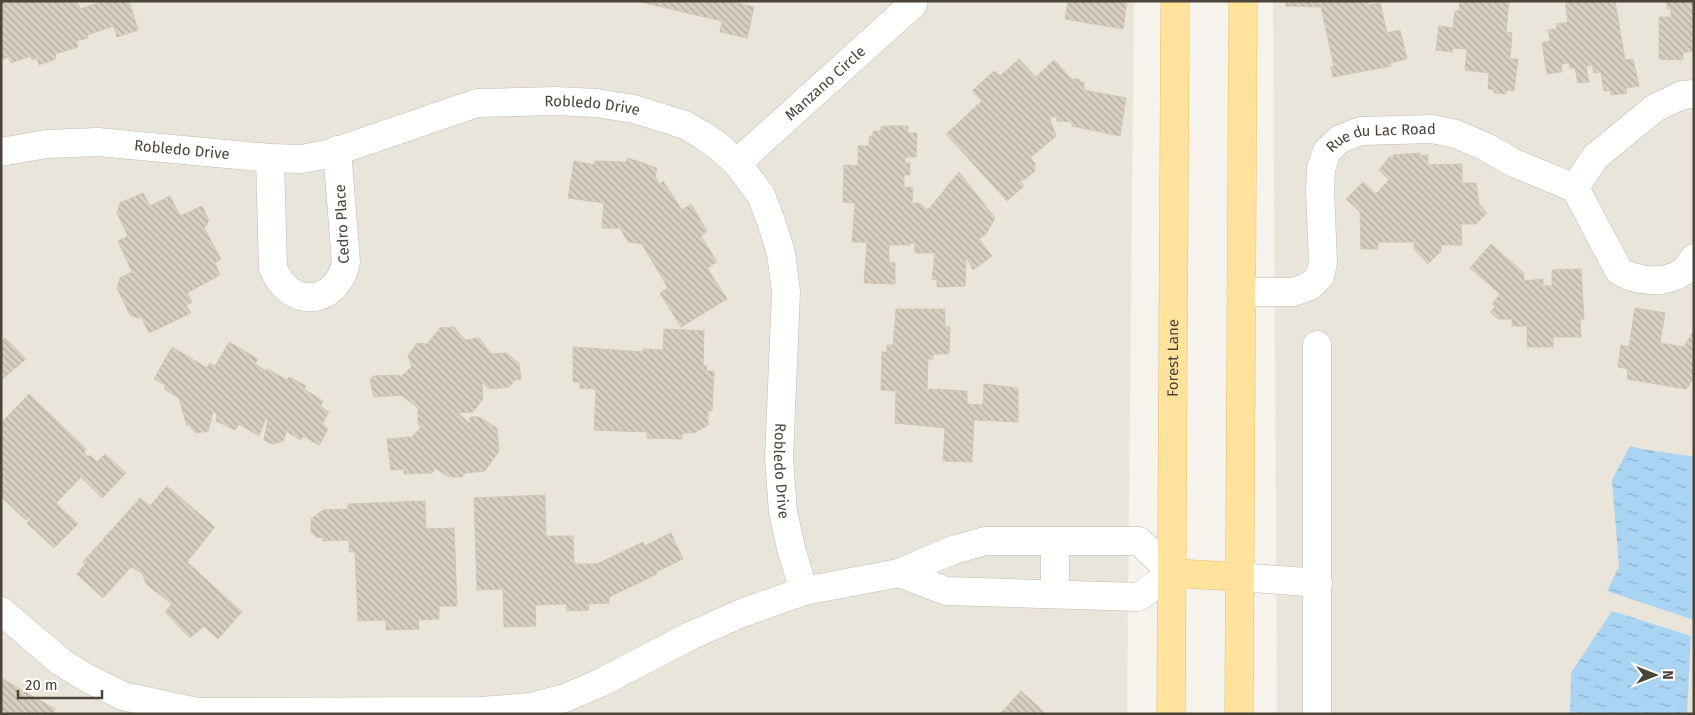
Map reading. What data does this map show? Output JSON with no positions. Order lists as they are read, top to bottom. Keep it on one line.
{"streets":{"main road":["Forest Lane"],"street":["Manzano Circle","Robledo Drive","Rue du Lac Road","Cedro Place"]},"crossings":[["Manzano Circle","Robledo Drive"],["Robledo Drive","Cedro Place"]],"scale_bar":"20 m","north":"right"}
